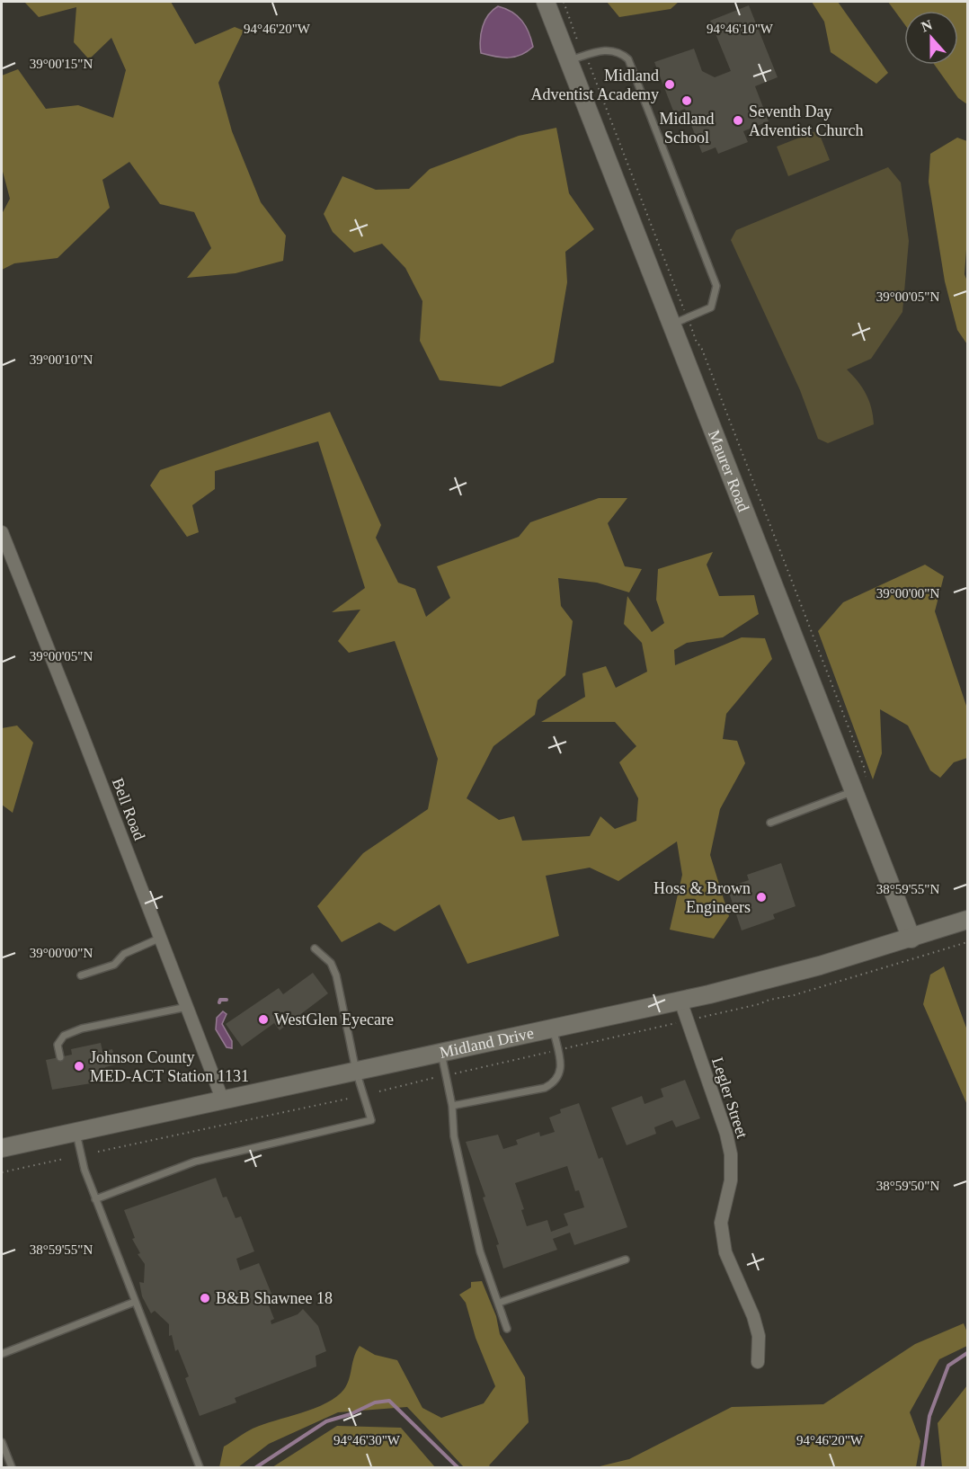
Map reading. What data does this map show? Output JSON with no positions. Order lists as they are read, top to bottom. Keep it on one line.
{"streets":{"street":["Maurer Road","Bell Road","Midland Drive","Legler Street"]},"crossings":[["Maurer Road","Midland Drive"],["Bell Road","Midland Drive"],["Midland Drive","Legler Street"]],"places":["Midland Adventist Academy","Midland School","Seventh Day Adventist Church","Hoss & Brown Engineers","WestGlen Eyecare","Johnson County MED-ACT Station 1131","B&B Shawnee 18"],"north":"top","coordinates":["94°46'20\"W","94°46'10\"W","39°00'15\"N","39°00'05\"N","39°00'10\"N","39°00'00\"N","38°59'55\"N","38°59'50\"N","94°46'30\"W"]}
